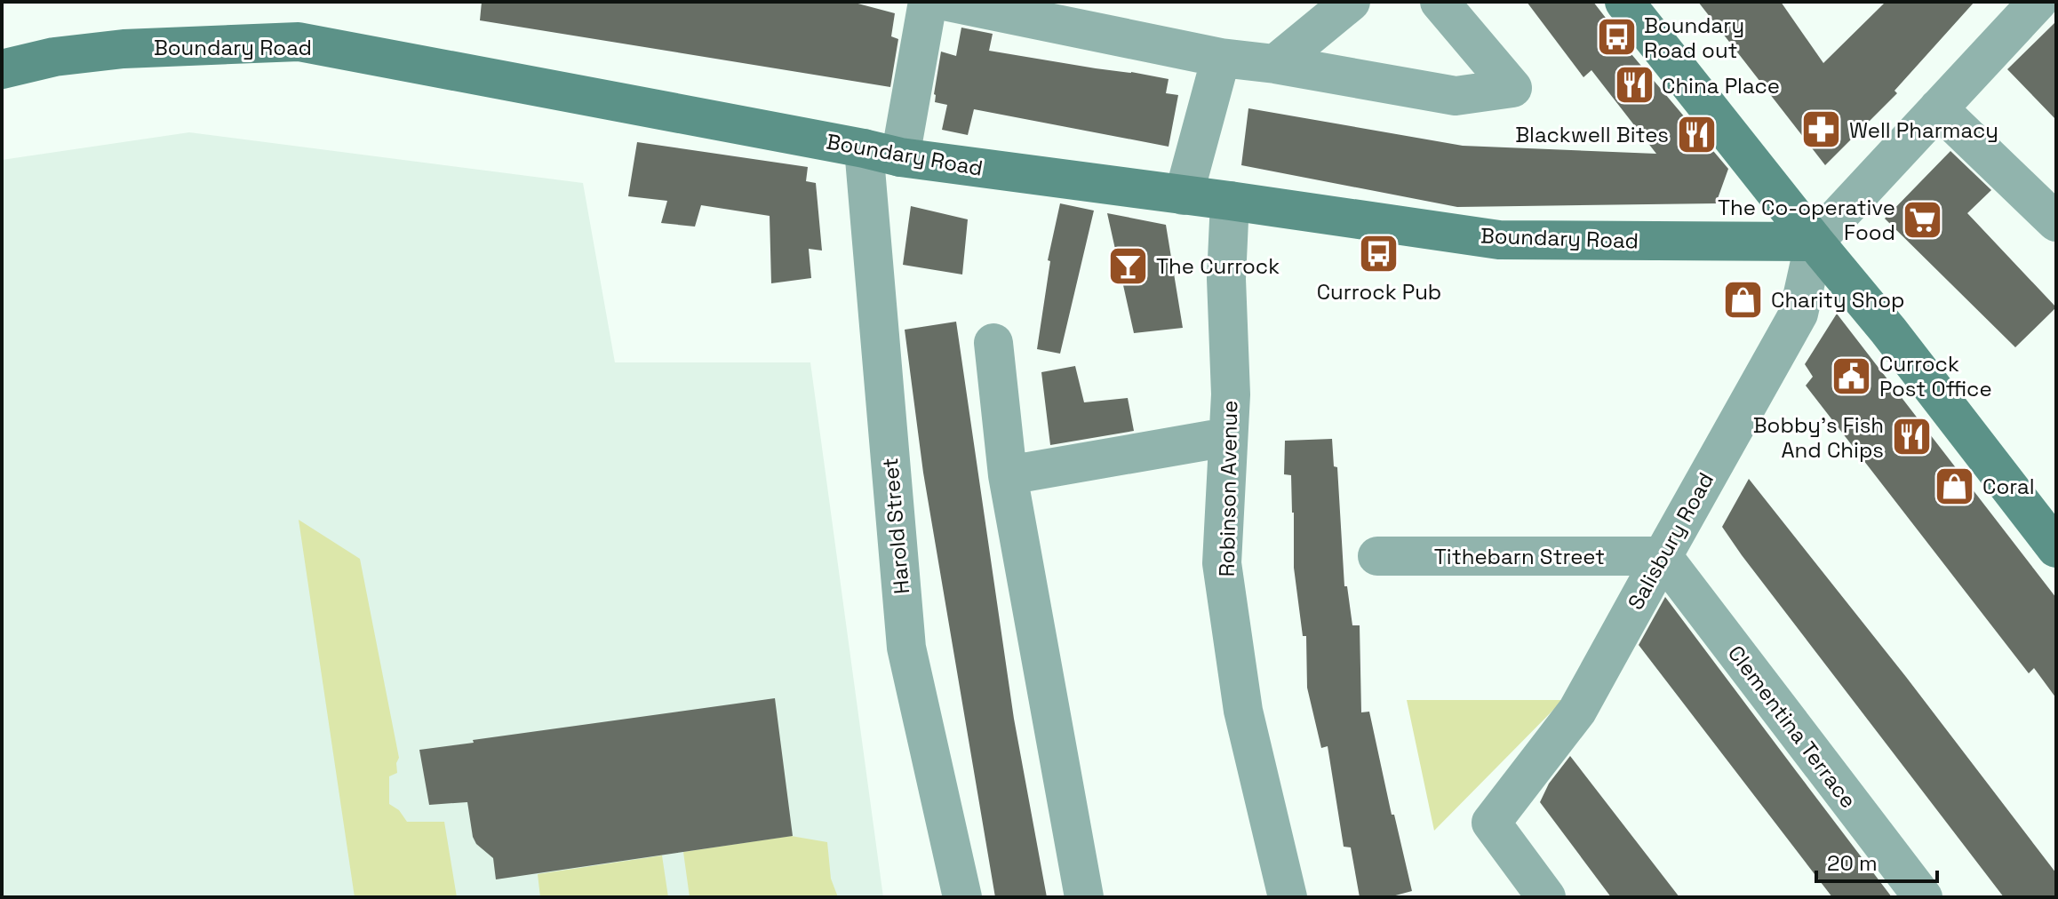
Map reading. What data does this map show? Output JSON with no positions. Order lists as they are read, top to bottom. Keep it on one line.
{"streets":{"street":["Boundary Road","Robinson Avenue","Harold Street","Salisbury Road","Tithebarn Street","Clementina Terrace"]},"crossings":[["Boundary Road","Robinson Avenue"],["Boundary Road","Harold Street"],["Boundary Road","Salisbury Road"],["Salisbury Road","Tithebarn Street"],["Salisbury Road","Clementina Terrace"],["Tithebarn Street","Clementina Terrace"]],"places":{"bus stop":["Boundary Road out","Currock Pub"],"restaurant":["China Place","Blackwell Bites","Bobby's Fish And Chips"],"pharmacy":["Well Pharmacy"],"supermarket":["The Co-operative Food"],"bar":["The Currock"],"shop":["Charity Shop","Coral"],"public building":["Currock Post Office"]},"scale_bar":"20 m"}
